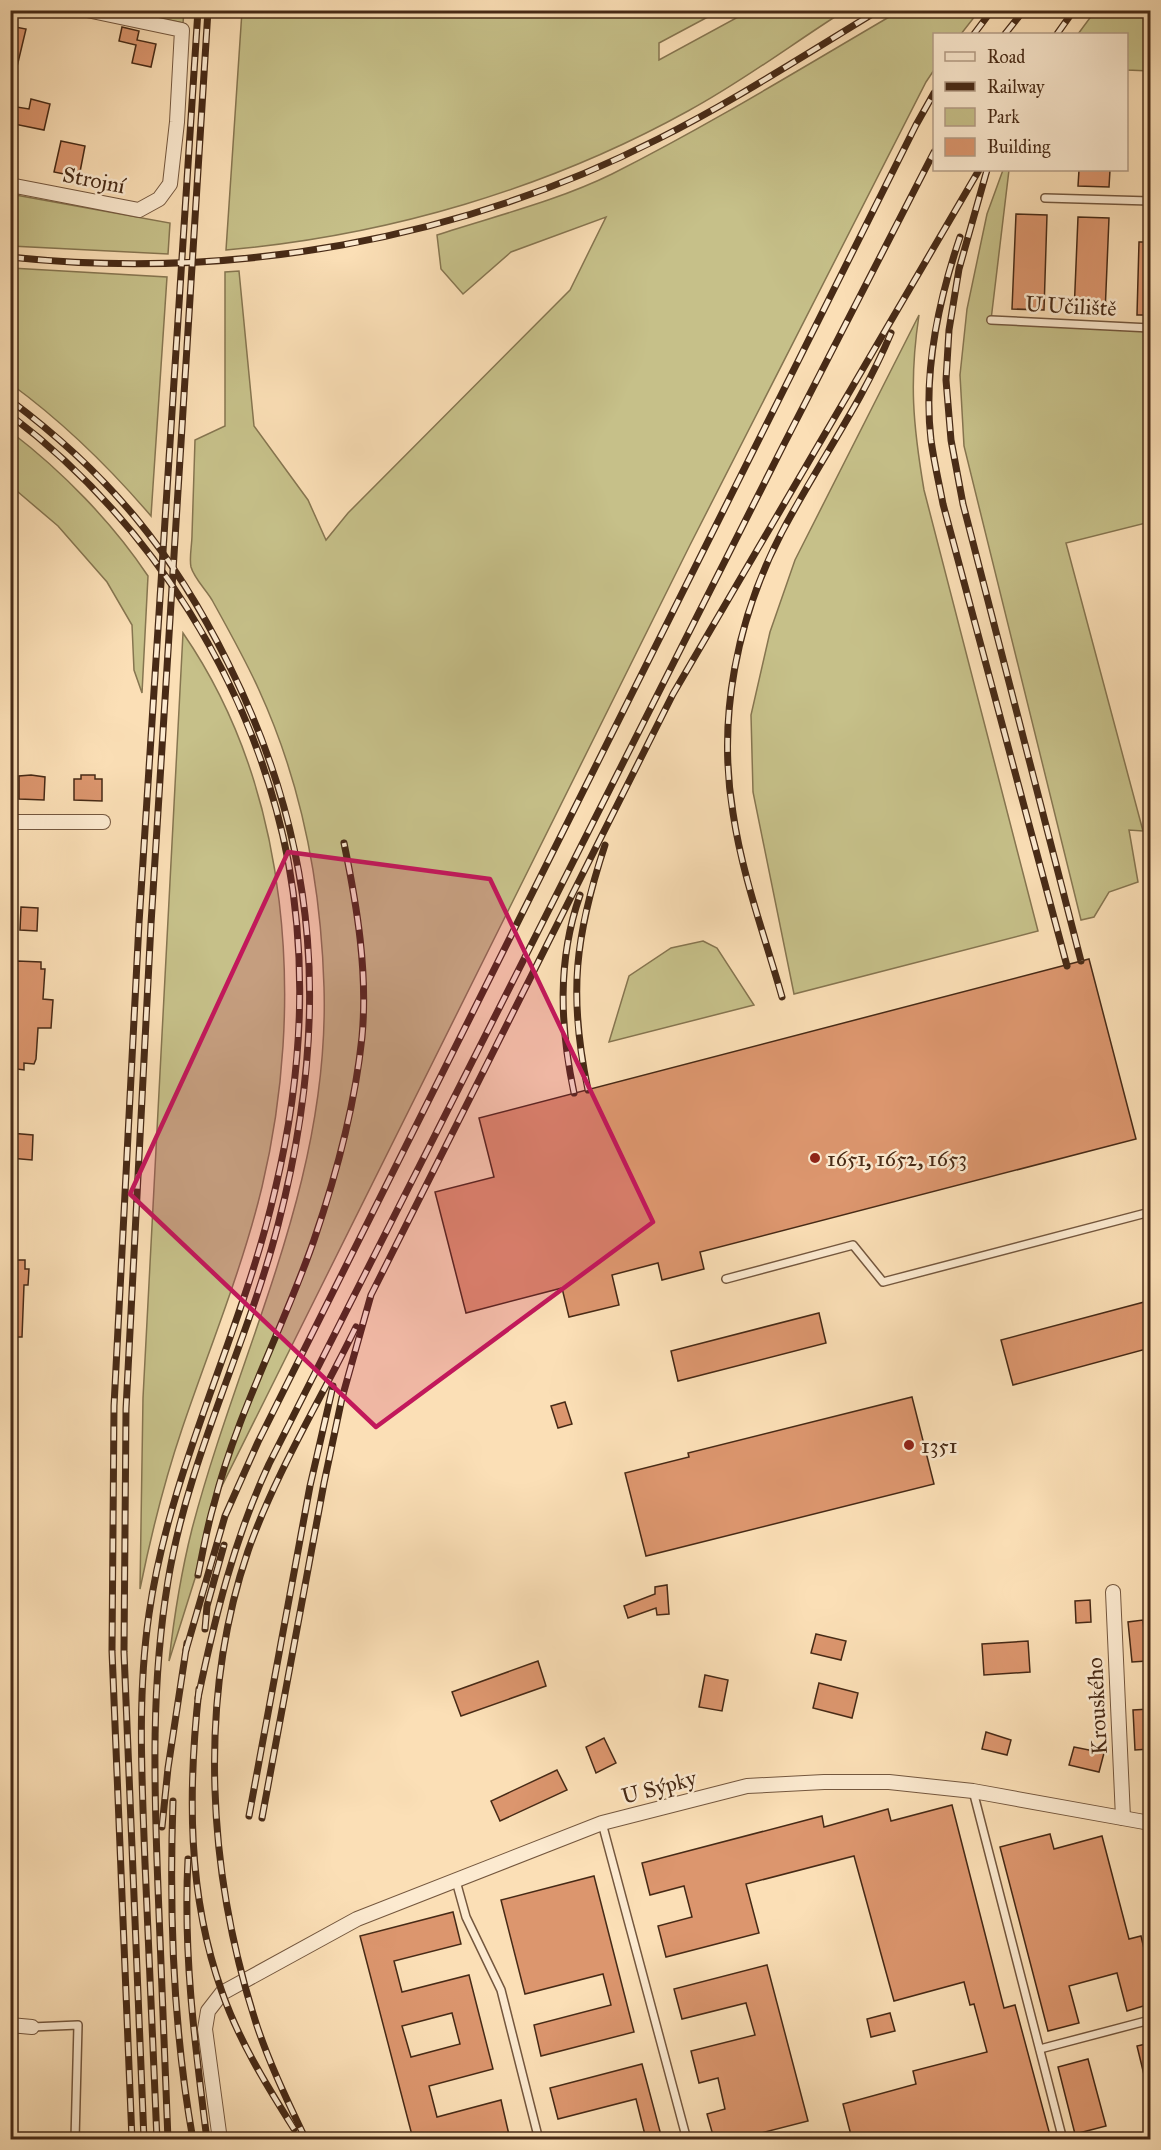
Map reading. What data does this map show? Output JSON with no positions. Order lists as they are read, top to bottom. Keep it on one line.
{"streets":{"street":["Strojní","Krouského","U Sýpky"],"lane":["U Učiliště"]},"crossings":[["Krouského","U Sýpky"]],"places":["1651, 1652, 1653","1351"],"legend":["Road","Railway","Park","Building"]}
